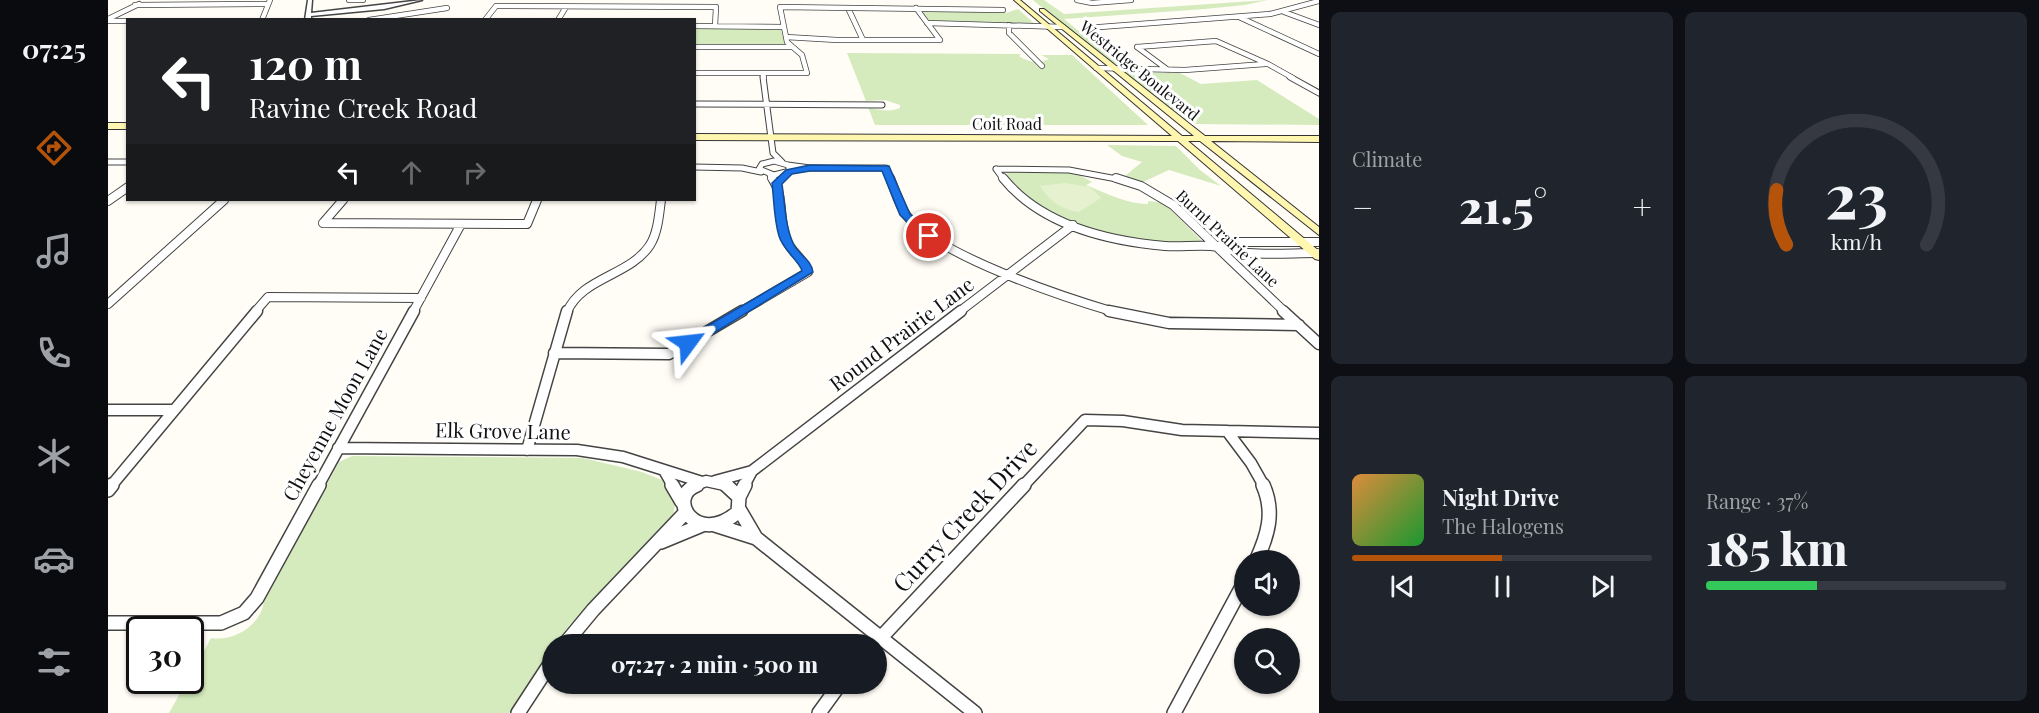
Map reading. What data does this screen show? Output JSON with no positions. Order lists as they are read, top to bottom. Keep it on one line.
{"streets":{"main road":["Westridge Boulevard","Coit Road"],"street":["Burnt Prairie Lane","Round Prairie Lane","Cheyenne Moon Lane","Elk Grove Lane","Curry Creek Drive"]},"crossings":[["Westridge Boulevard","Coit Road"],["Burnt Prairie Lane","Round Prairie Lane"],["Round Prairie Lane","Elk Grove Lane"],["Cheyenne Moon Lane","Elk Grove Lane"]],"page":{"tabs":"07:25","tile":["Climate",["Range · 37%","185 km"]],"turn":["120 m","Ravine Creek Road"],"heat":["−","21.5°","+"],"song":["Night Drive","The Halogens"],"limit":"30","trip":"07:27 · 2 min · 500 m","gauge":["23","km/h"]}}
